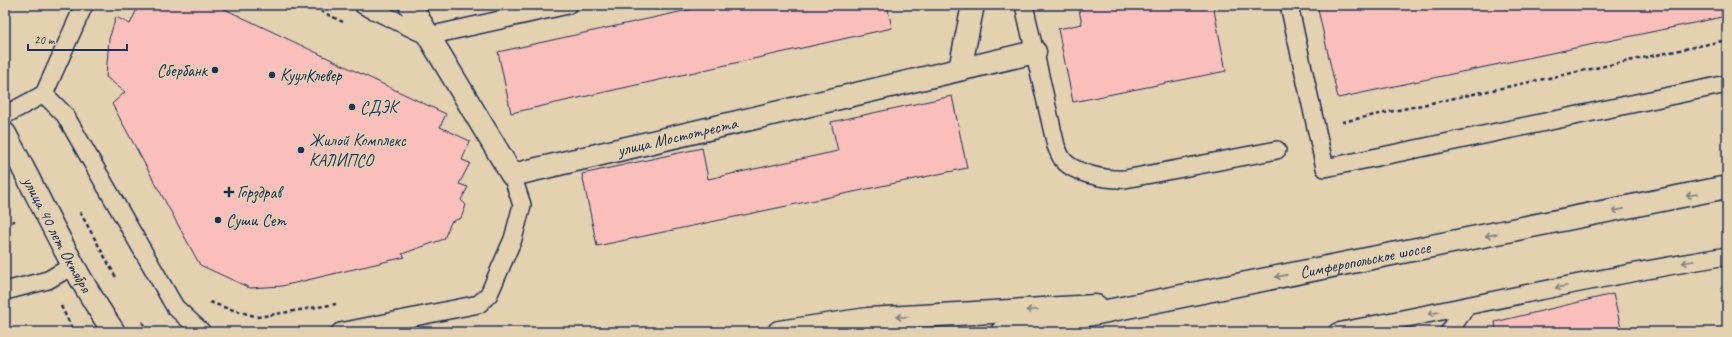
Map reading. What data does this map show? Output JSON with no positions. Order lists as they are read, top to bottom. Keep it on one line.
{"streets":{"main road":["улица Мостотреста","улица 40 лет Октября","Симферопольское шоссе"]},"one_way":["Симферопольское шоссе"],"places":{"other":["Сбербанк","КуулКлевер","СДЭК","Жилой Комплекс КАЛИПСО","Суши Сет"],"health":["Горздрав"]},"scale_bar":"20 m"}
